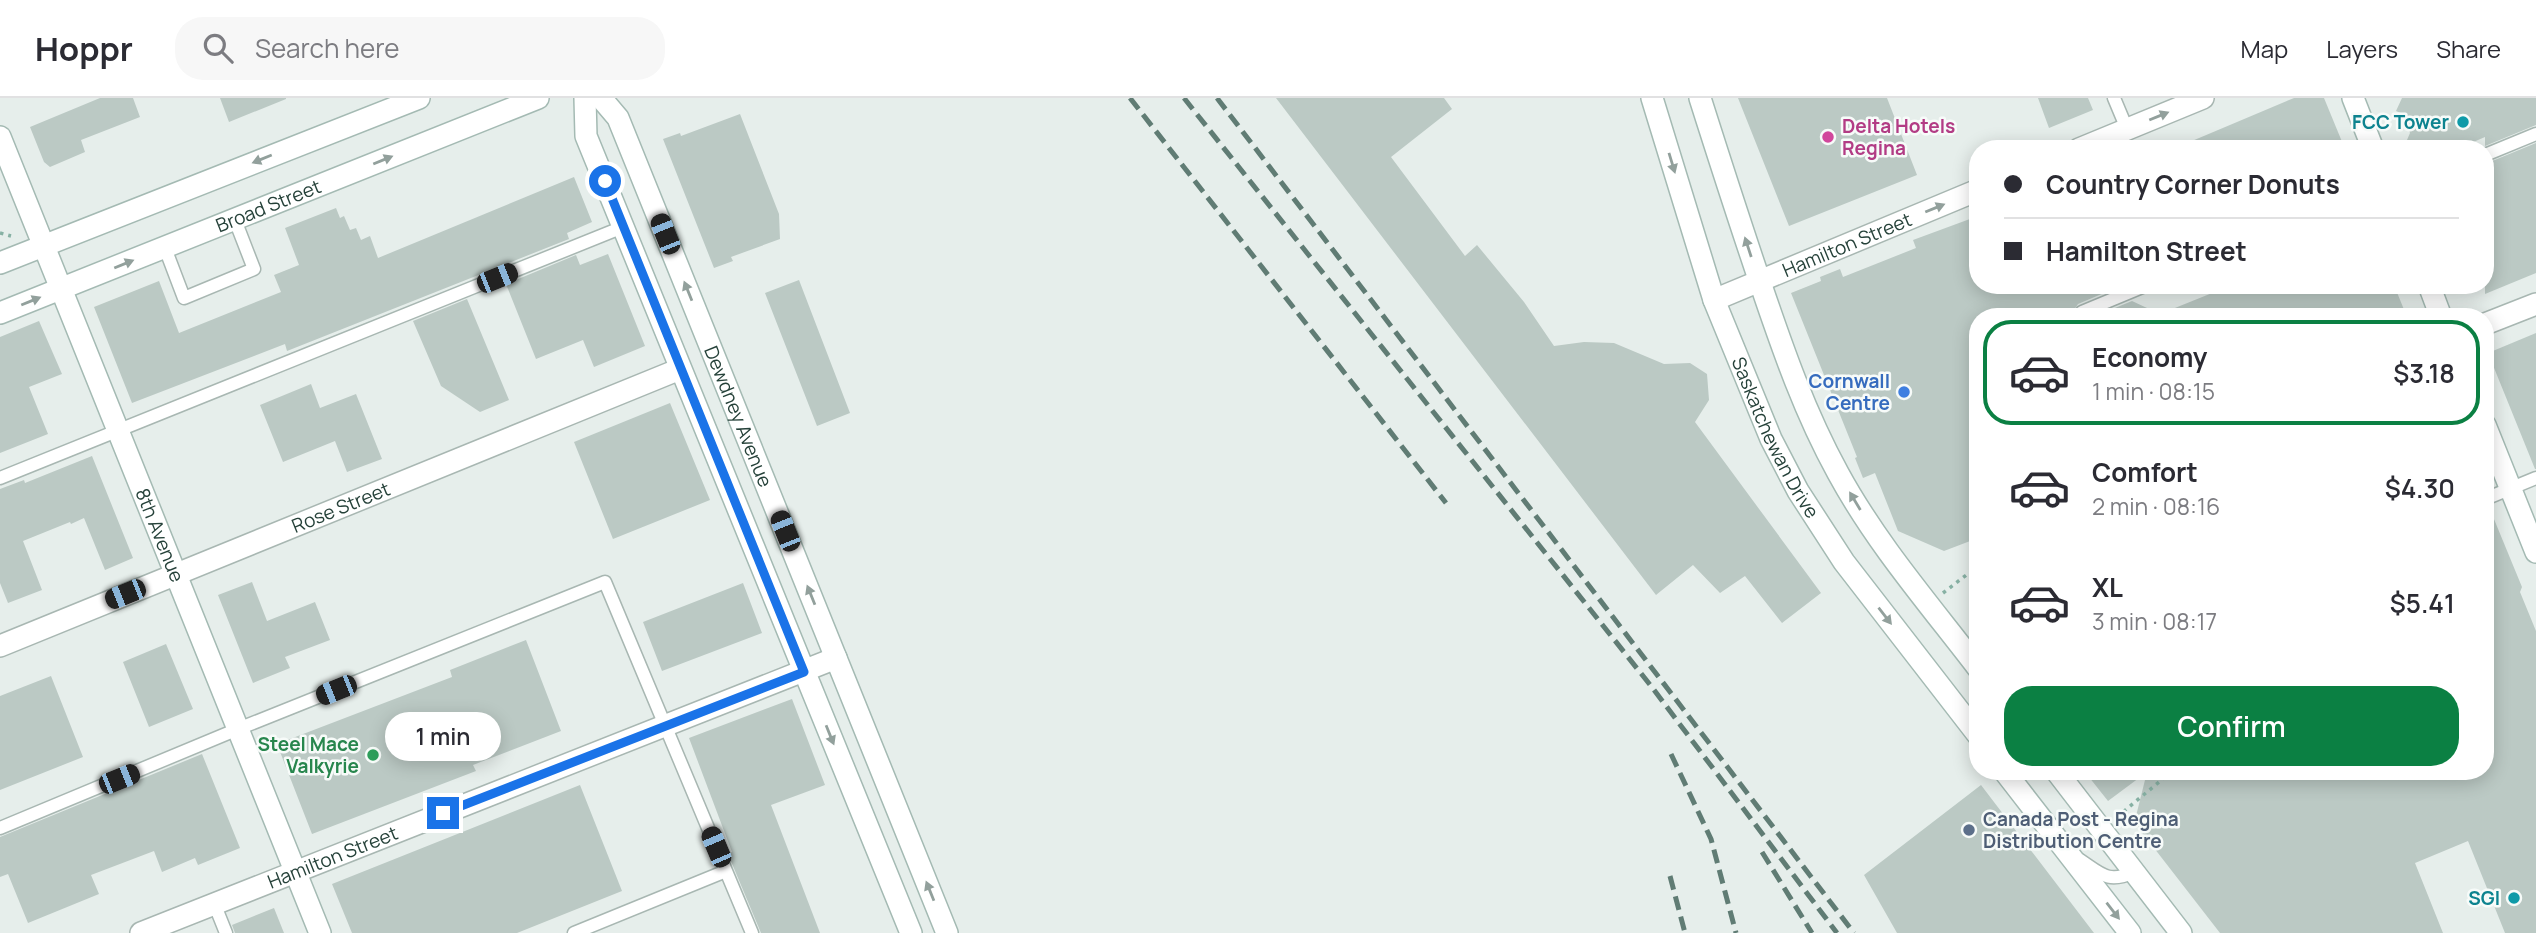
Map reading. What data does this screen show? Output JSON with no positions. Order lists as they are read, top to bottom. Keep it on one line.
{"streets":{"main road":["Broad Street","Hamilton Street","Dewdney Avenue","Saskatchewan Drive","Rose Street","8th Avenue"]},"crossings":[["Broad Street","8th Avenue"],["Hamilton Street","Dewdney Avenue"],["Hamilton Street","Saskatchewan Drive"],["Hamilton Street","8th Avenue"],["Dewdney Avenue","Rose Street"],["Rose Street","8th Avenue"]],"places":["FCC Tower","Delta Hotels Regina","Cornwall Centre","Steel Mace Valkyrie","Canada Post - Regina Distribution Centre","SGI"],"page":{"header":"Hoppr","search":"Search here","nav":["Map","Layers","Share"],"banner":["Country Corner Donuts","Hamilton Street"],"list":[{"name":"Economy","note":"1 min · 08:15","value":"$3.18"},{"name":"Comfort","note":"2 min · 08:16","value":"$4.30"},{"name":"XL","note":"3 min · 08:17","value":"$5.41"}],"buttons":"Confirm","bubble":"1 min"}}
